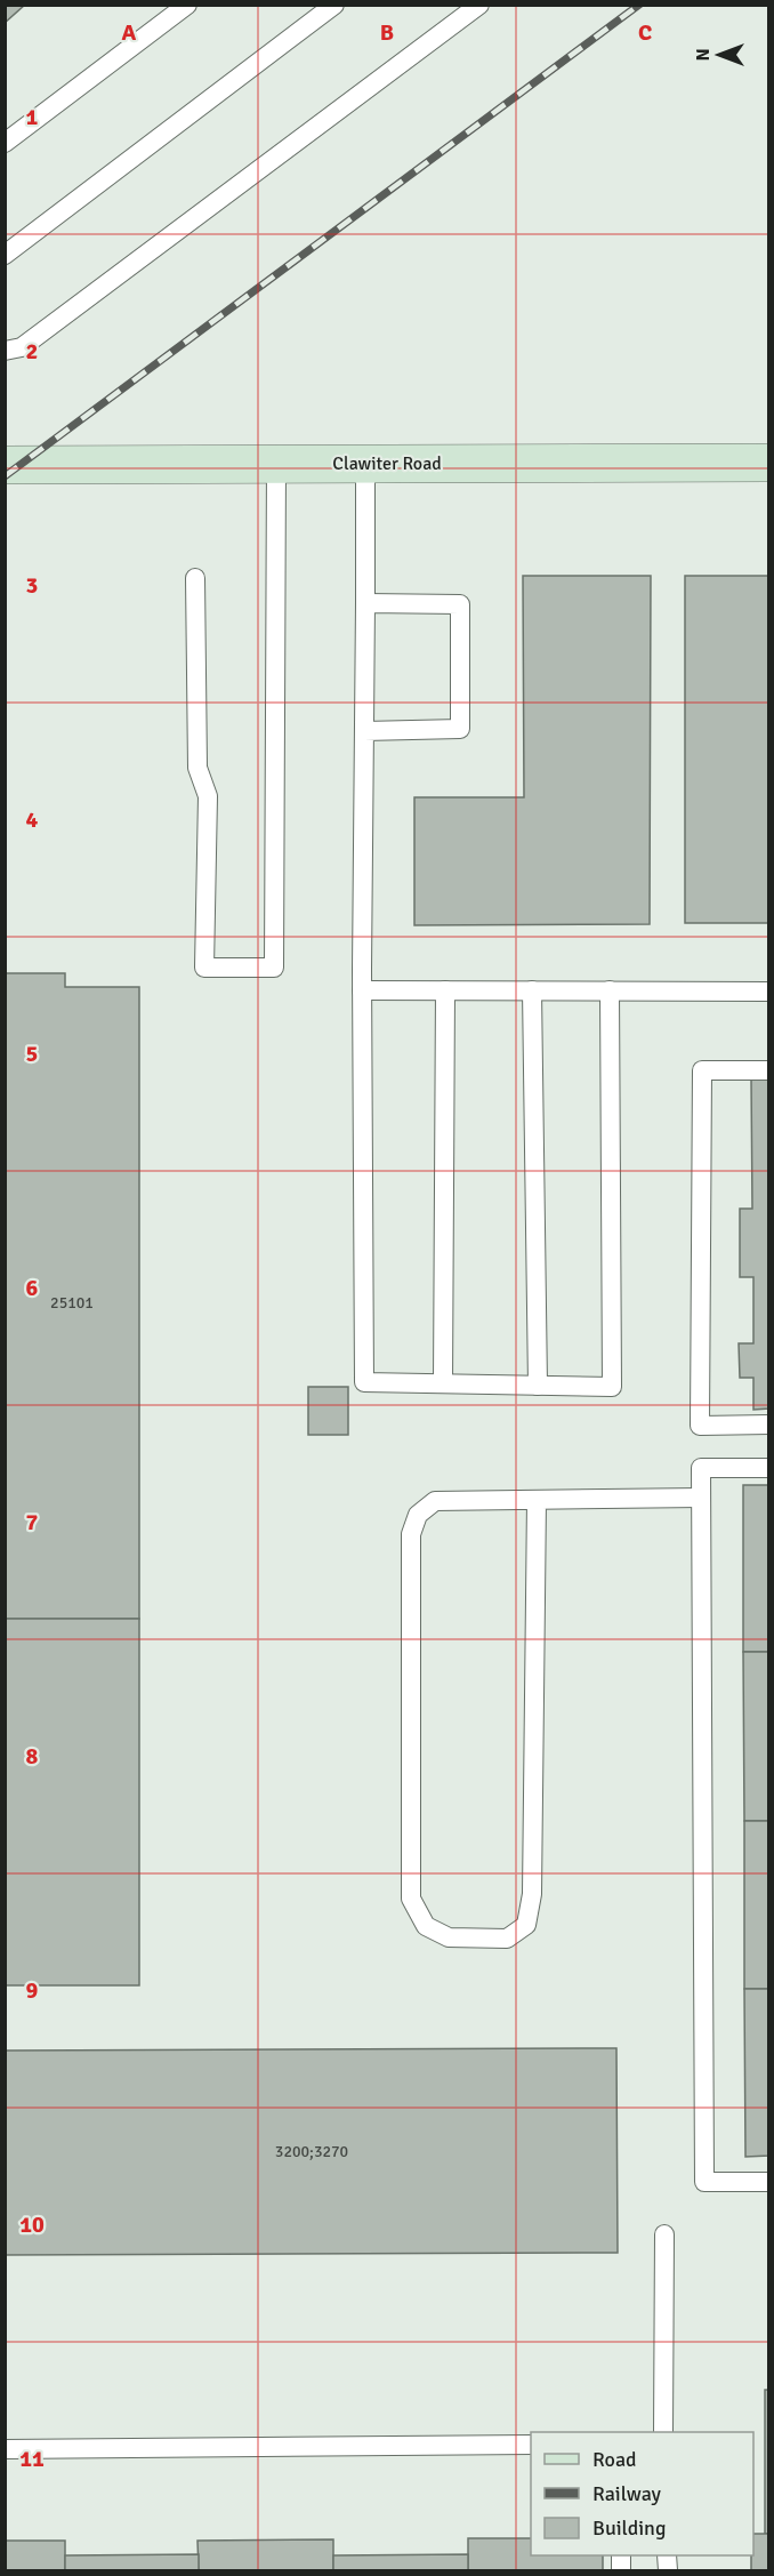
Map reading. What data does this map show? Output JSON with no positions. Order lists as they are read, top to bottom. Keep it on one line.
{"streets":{"street":["Clawiter Road"]},"house_numbers":["25101","3200;3270"],"legend":["Road","Railway","Building"],"north":"left","grid":{"columns":["A","B","C"],"rows":["1","2","3","4","5","6","7","8","9","10","11"]}}
